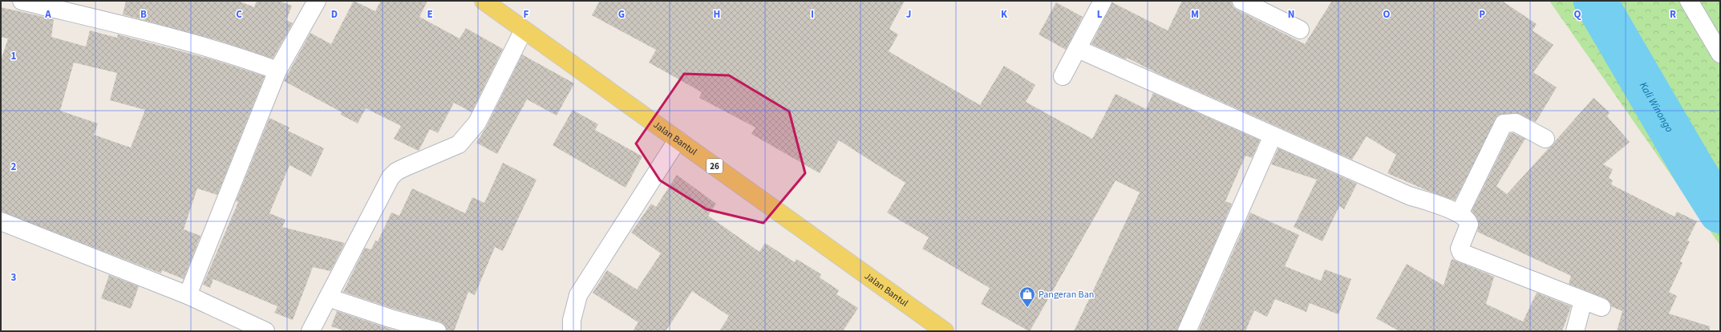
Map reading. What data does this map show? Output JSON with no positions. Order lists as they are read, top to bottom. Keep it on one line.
{"streets":{"main road":["Jalan Bantul","26"]},"water":["Kali Winongo"],"places":{"shop":["Pangeran Ban"]},"grid":{"columns":["A","B","C","D","E","F","G","H","I","J","K","L","M","N","O","P","Q","R"],"rows":["1","2","3"]}}
